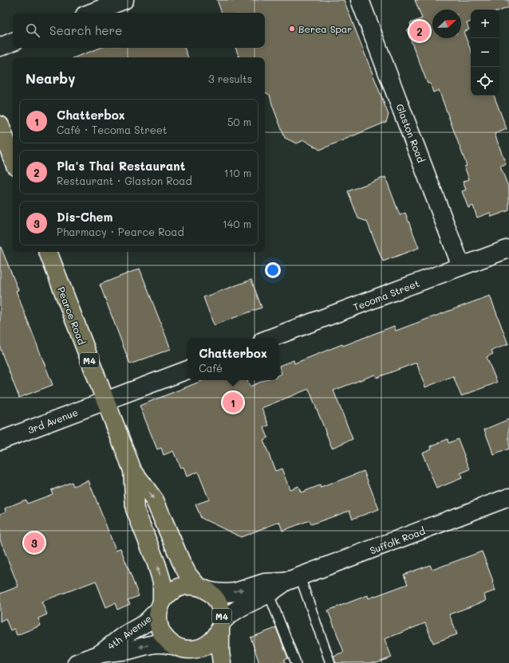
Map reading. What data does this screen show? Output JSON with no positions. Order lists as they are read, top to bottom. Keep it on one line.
{"streets":{"main road":["Pearce Road","M4"],"street":["Glaston Road","Tecoma Street","3rd Avenue","Suffolk Road","4th Avenue"]},"crossings":[["Glaston Road","Tecoma Street"],["Pearce Road","M4"],["Pearce Road","3rd Avenue"],["Pearce Road","Suffolk Road"],["Pearce Road","4th Avenue"],["M4","Suffolk Road"],["M4","4th Avenue"],["Suffolk Road","4th Avenue"]],"one_way":["4th Avenue"],"places":["Berea Spar"],"north":"top right","page":{"map_buttons":["+","−"],"search":"Search here","pins":["2","1","3"],"heading":["Nearby","3 results"],"list":[{"mark":"1","name":"Chatterbox","note":"Café · Tecoma Street","value":"50 m"},{"mark":"2","name":"Pla's Thai Restaurant","note":"Restaurant · Glaston Road","value":"110 m"},{"mark":"3","name":"Dis-Chem","note":"Pharmacy · Pearce Road","value":"140 m"}],"popup":["Chatterbox","Café"]}}
